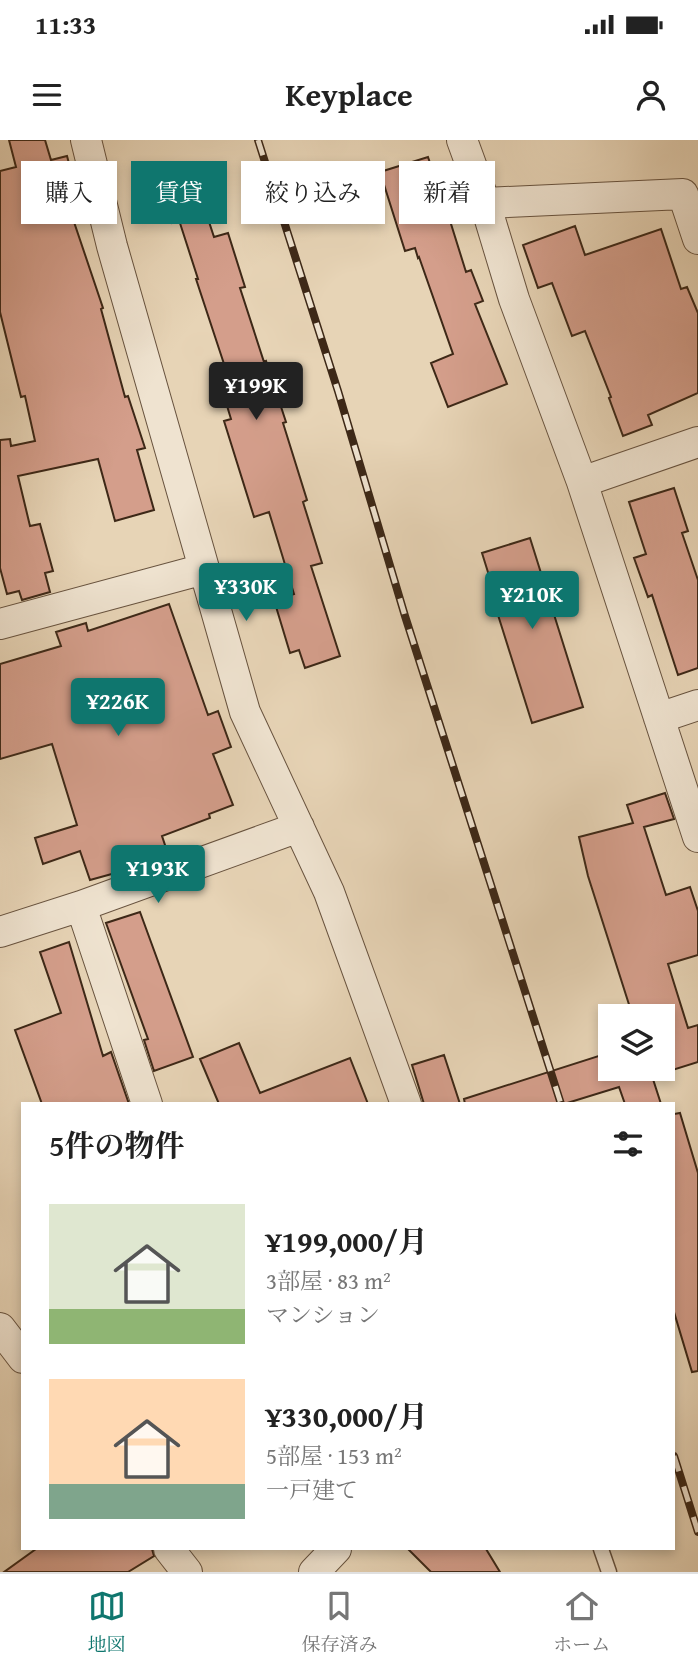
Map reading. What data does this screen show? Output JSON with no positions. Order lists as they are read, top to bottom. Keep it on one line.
{"page":{"status":"11:33","header":"Keyplace","chip":["購入","賃貸","絞り込み","新着"],"price":["¥199K","¥330K","¥210K","¥226K","¥193K"],"heading":"5件の物件","list":[{"name":"¥199,000/月","note":"3部屋 · 83 m² · マンション"},{"name":"¥330,000/月","note":"5部屋 · 153 m² · 一戸建て"}],"tabs":["地図","保存済み","ホーム"]}}
